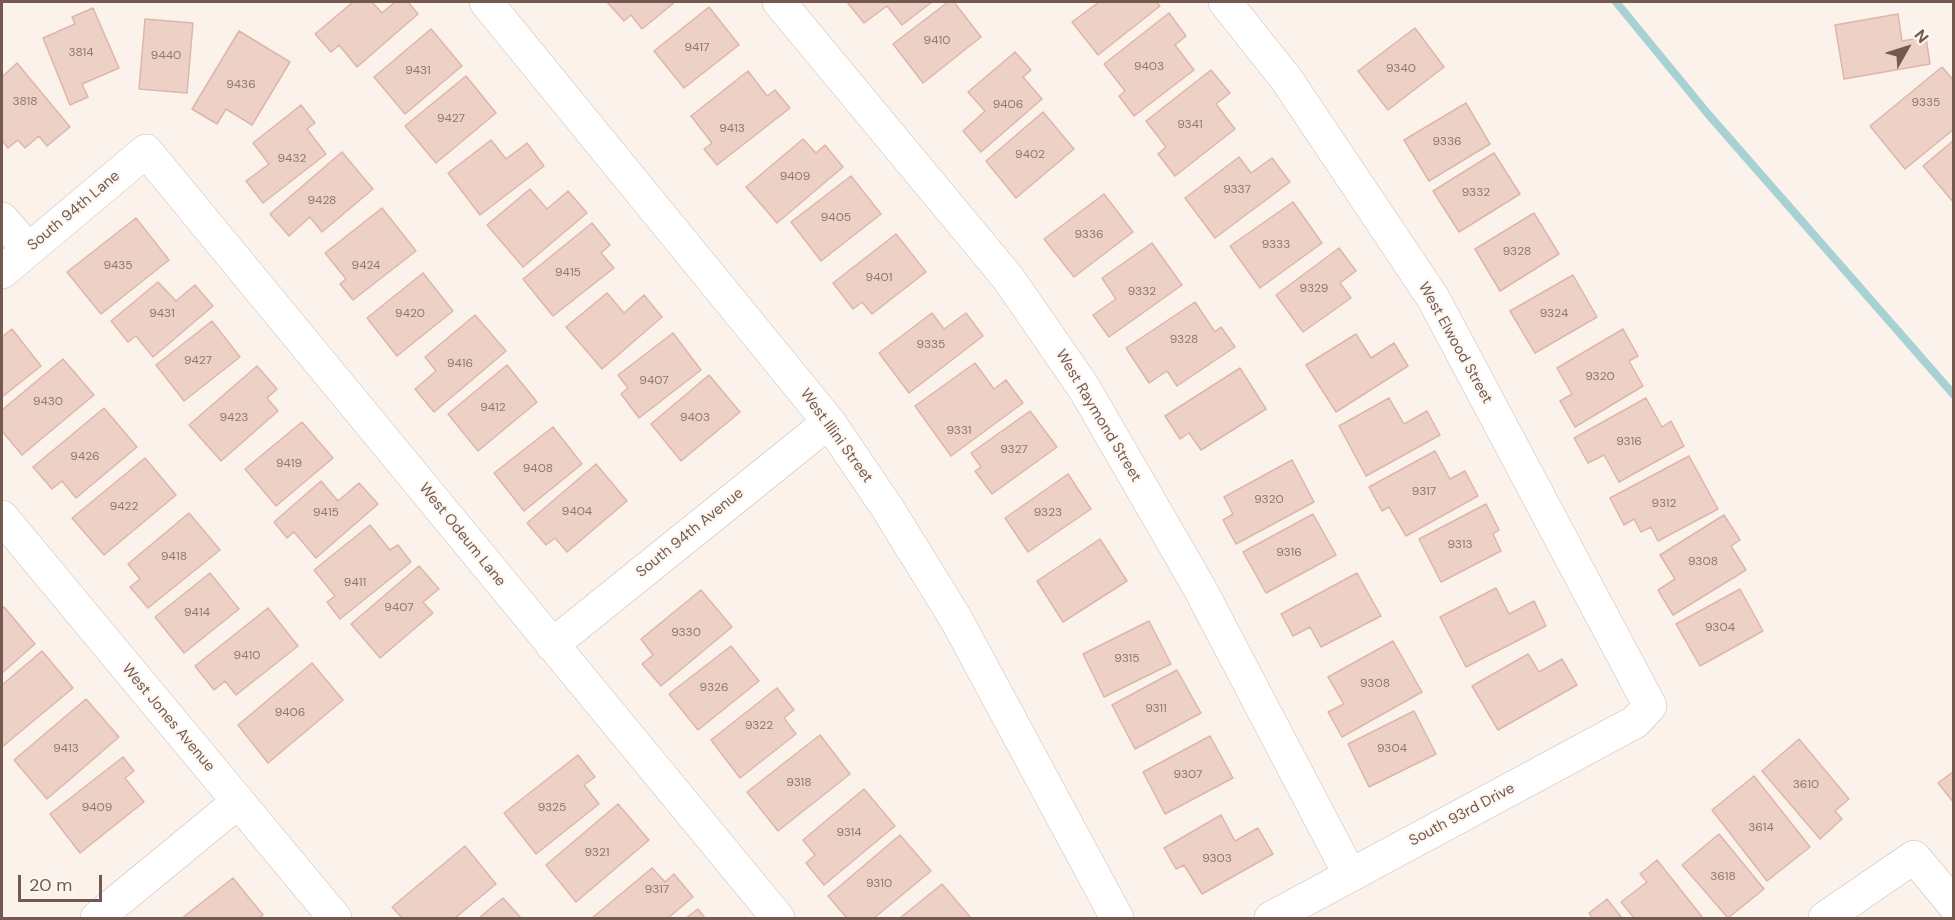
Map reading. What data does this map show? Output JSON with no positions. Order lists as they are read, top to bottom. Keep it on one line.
{"streets":{"street":["South 94th Lane","West Elwood Street","West Raymond Street","West Illini Street","South 94th Avenue","West Odeum Lane","West Jones Avenue","South 93rd Drive"]},"crossings":[["South 94th Lane","West Odeum Lane"],["West Elwood Street","South 93rd Drive"],["West Raymond Street","South 93rd Drive"],["West Illini Street","South 94th Avenue"],["South 94th Avenue","West Odeum Lane"]],"house_numbers":["9410","9417","3814","9440","9403","9340","9431","9436","3818","9335","9406","9427","9341","9413","9336","9402","9432","9409","9337","9332","9428","9405","9336","9333","9328","9435","9424","9415","9401","9329","9332","9431","9420","9324","9328","9335","9427","9416","9320","9407","9430","9412","9423","9403","9331","9316","9327","9426","9419","9408","9317","9320","9312","9422","9404","9415","9323","9313","9316","9418","9308","9411","9407","9414","9304","9330","9410","9315","9308","9326","9311","9406","9322","9413","9304","9307","9318","3610","9409","9325","3614","9314","9321","9303","3618","9310","9317"],"scale_bar":"20 m","north":"top right"}
